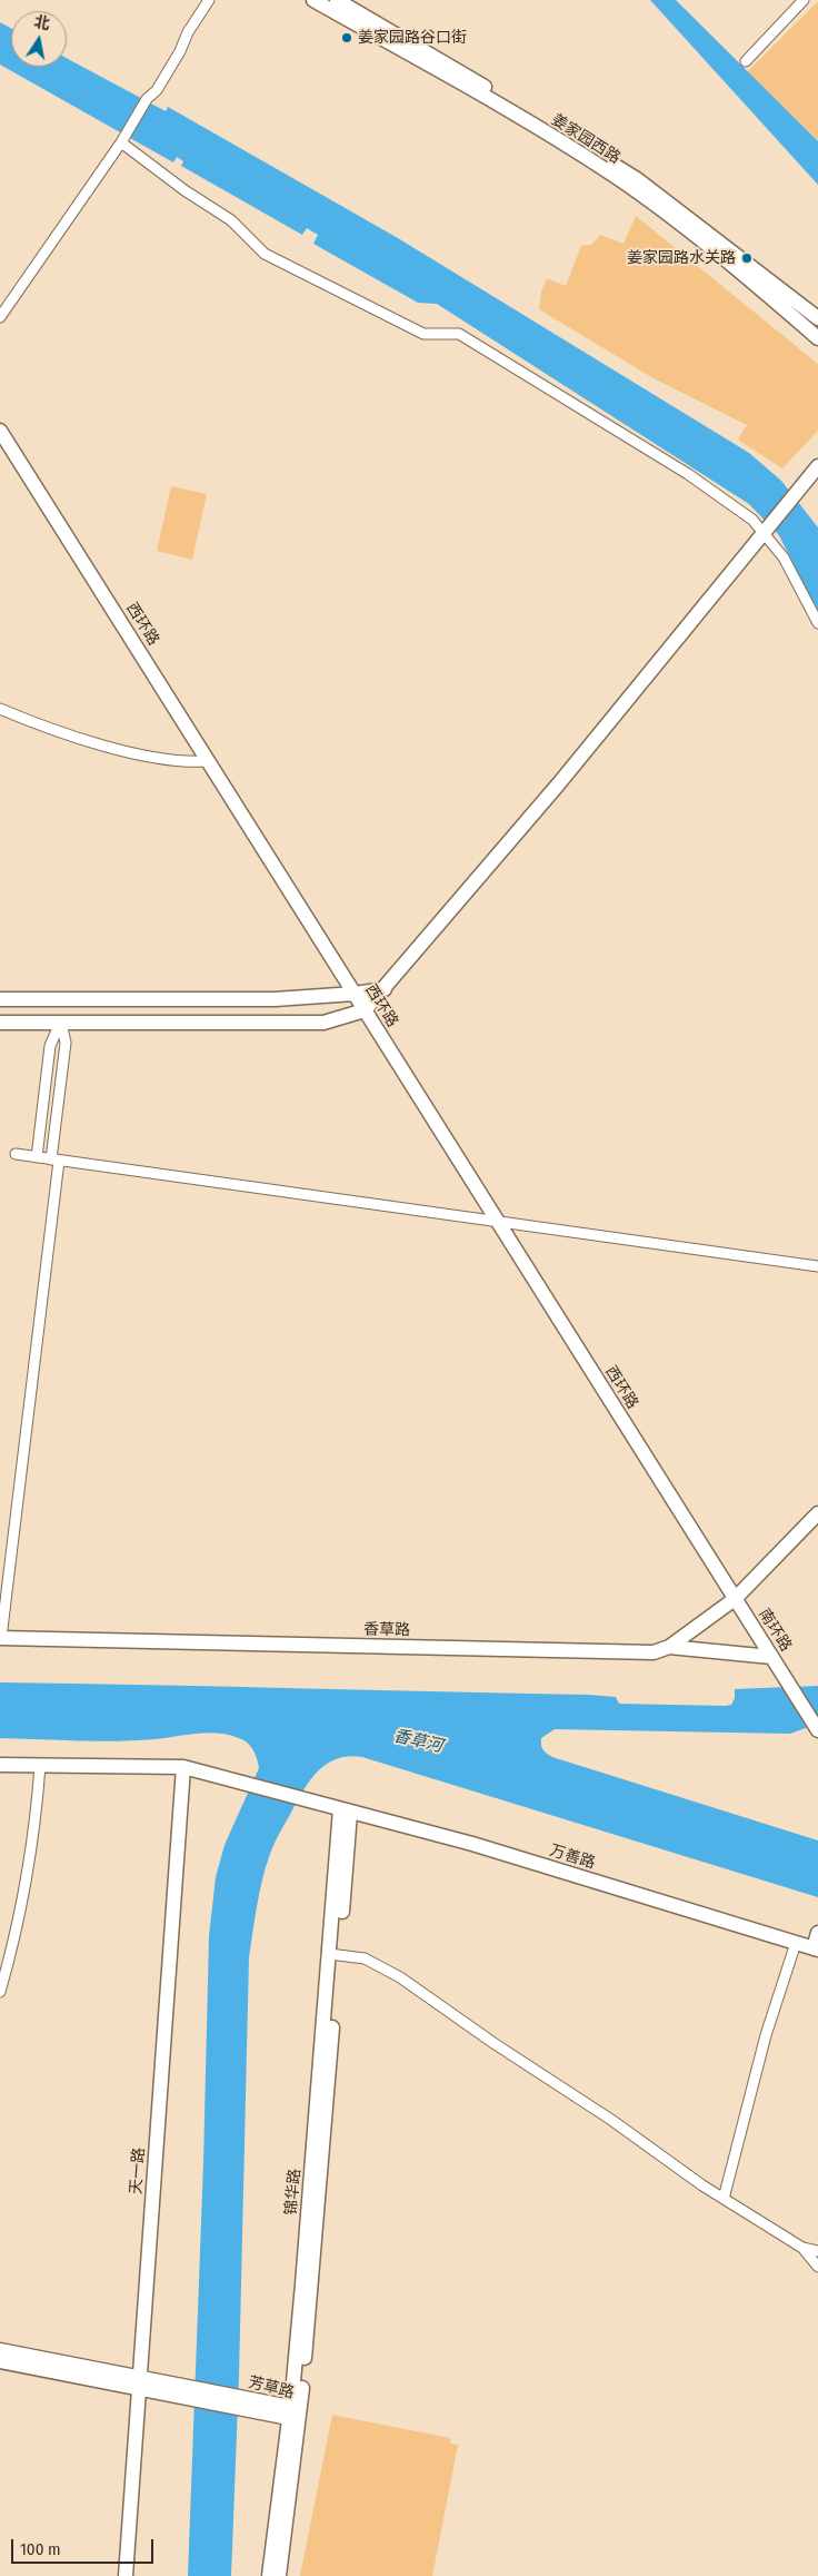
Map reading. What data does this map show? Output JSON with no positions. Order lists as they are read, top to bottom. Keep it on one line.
{"streets":{"street":["姜家园西路","西环路","香草路","南环路","万善路","天一路","锦华路","芳草路"]},"crossings":[["西环路","南环路"],["香草路","南环路"],["万善路","天一路"],["万善路","锦华路"],["天一路","芳草路"],["锦华路","芳草路"]],"water":["香草河"],"places":["姜家园路谷口街","姜家园路水关路"],"scale_bar":"100 m","north":"top"}
